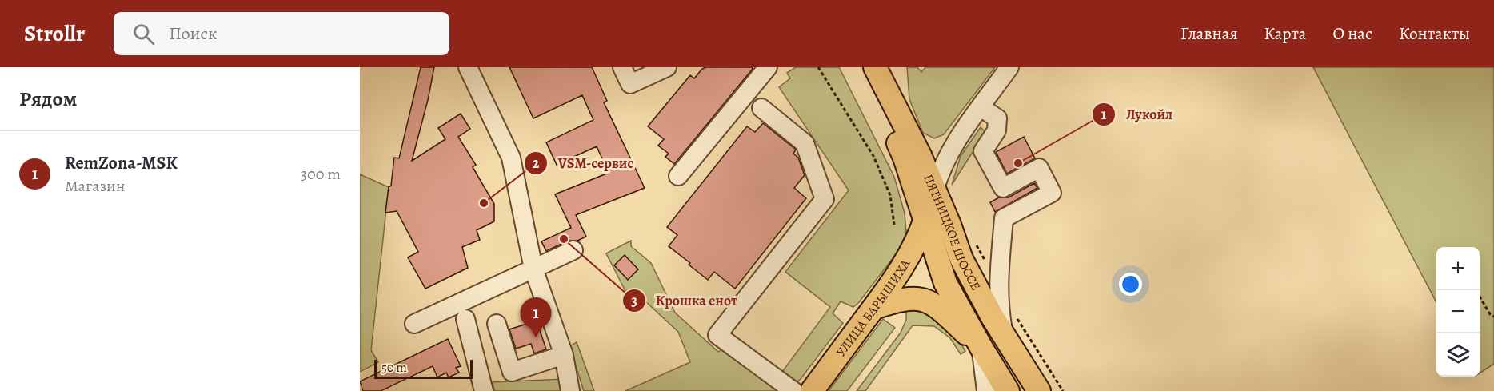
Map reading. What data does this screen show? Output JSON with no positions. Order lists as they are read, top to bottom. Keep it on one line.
{"streets":{"main road":["ПЯТНИЦКОЕ ШОССЕ","УЛИЦА БАРЫШИХА"]},"crossings":[["ПЯТНИЦКОЕ ШОССЕ","УЛИЦА БАРЫШИХА"]],"places":["Лукойл","VSM-сервис","Крошка енот"],"scale_bar":"50 m","page":{"header":"Strollr","search":"Поиск","nav":["Главная","Карта","О нас","Контакты"],"heading":"Рядом","list":[{"mark":"1","name":"RemZona-MSK","note":"Магазин","value":"300 m"}],"map_buttons":["+","−"],"pins":"1","scale":"50 m"}}
